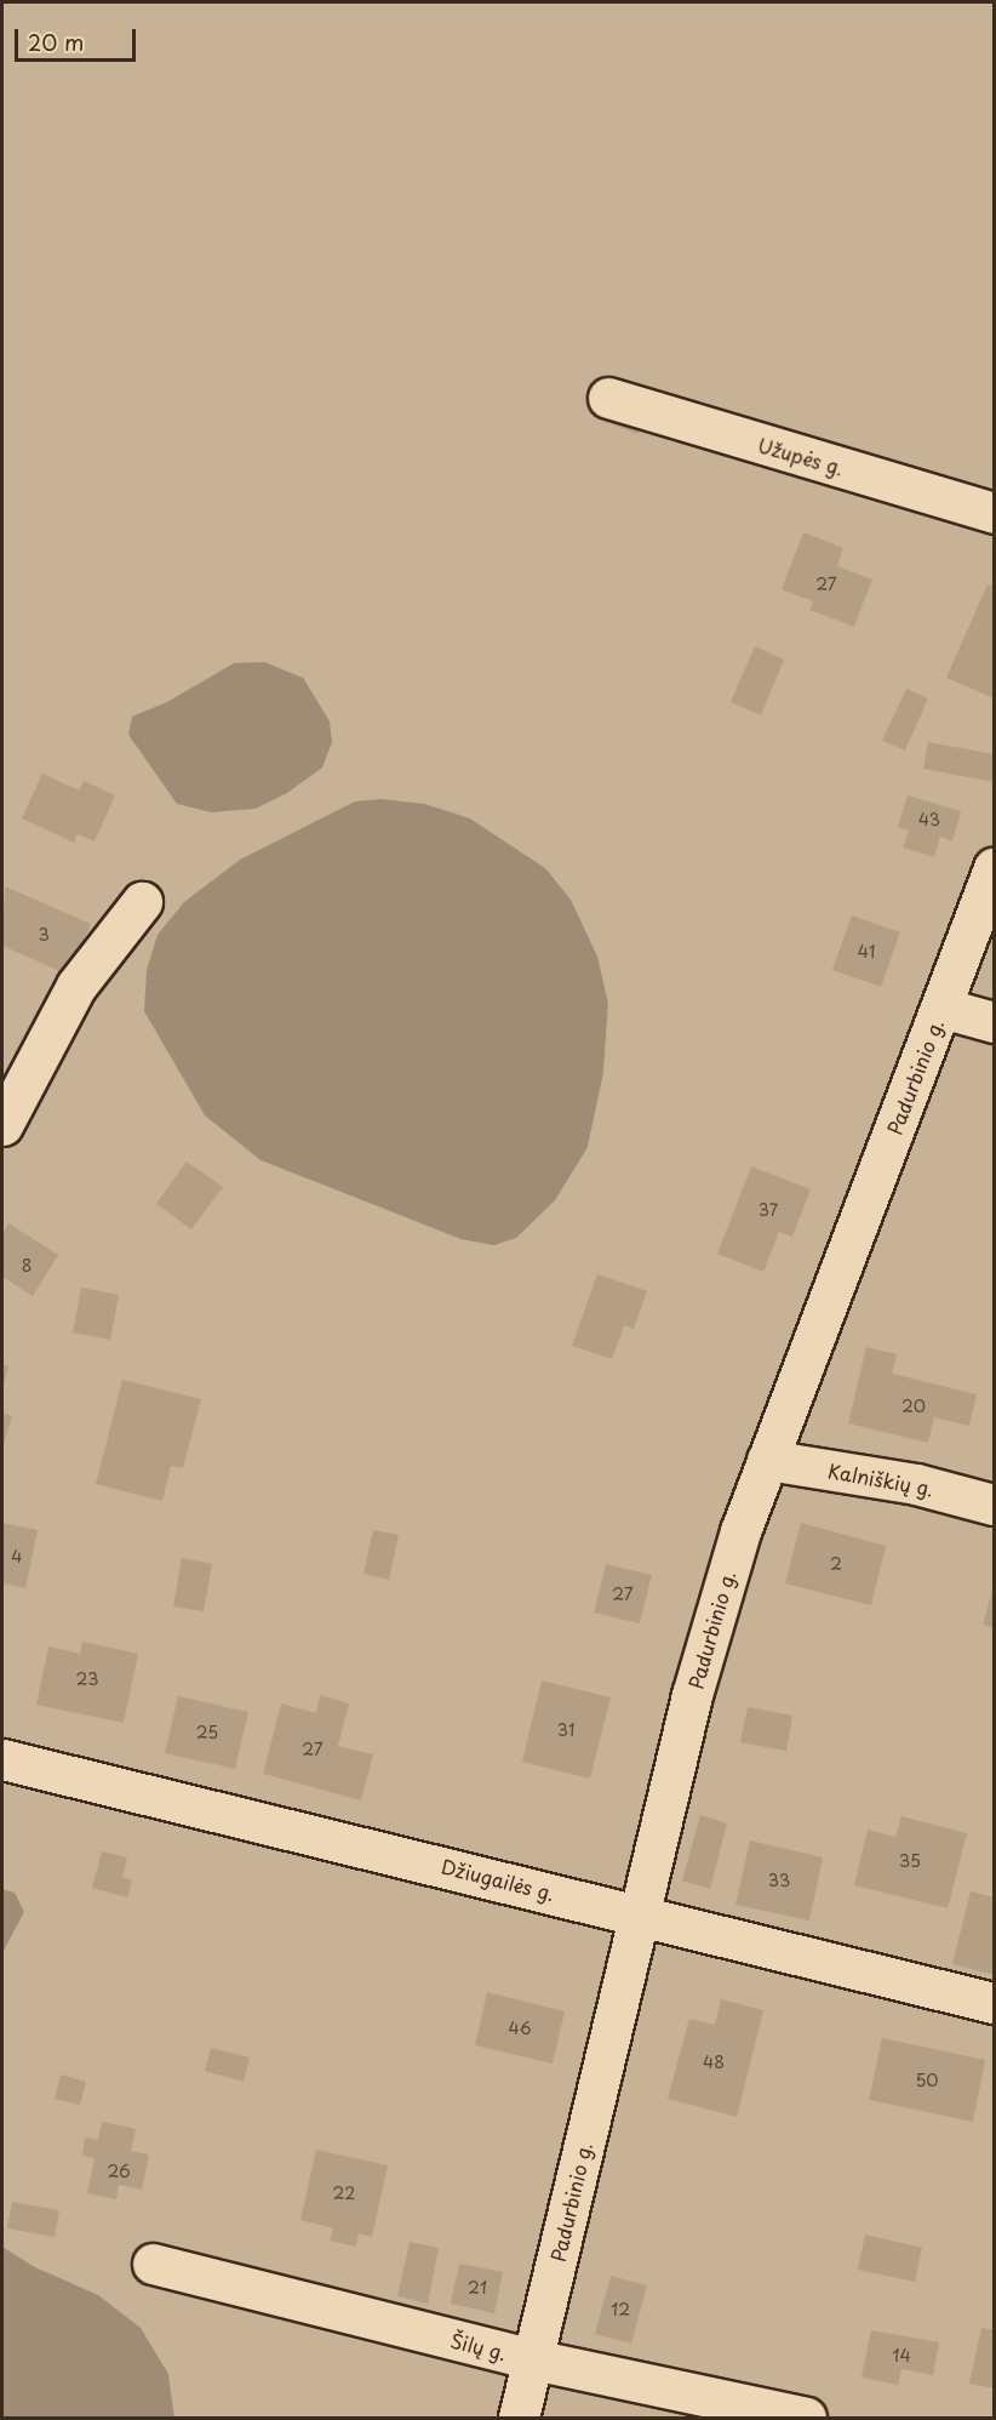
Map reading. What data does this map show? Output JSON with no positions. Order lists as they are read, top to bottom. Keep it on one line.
{"streets":{"street":["Užupės g.","Padurbinio g.","Kalniškių g.","Džiugailės g.","Šilų g."]},"crossings":[["Padurbinio g.","Kalniškių g."],["Padurbinio g.","Džiugailės g."],["Padurbinio g.","Šilų g."]],"house_numbers":["27","43","3","41","37","8","20","4","2","27","23","31","25","27","35","33","46","48","50","26","22","21","12","14"],"scale_bar":"20 m"}
